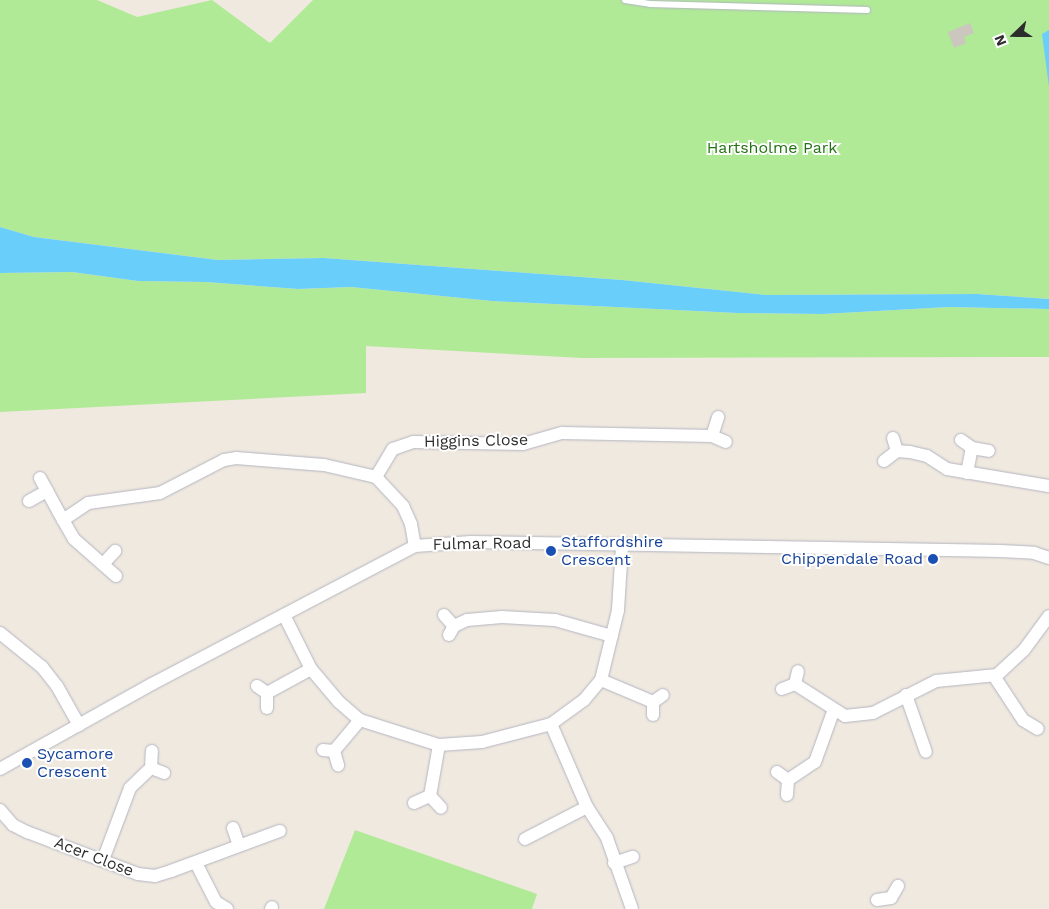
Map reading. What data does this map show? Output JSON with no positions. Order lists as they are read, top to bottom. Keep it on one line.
{"streets":{"street":["Higgins Close","Fulmar Road","Acer Close"]},"parks":["Hartsholme Park"],"places":["Staffordshire Crescent","Chippendale Road","Sycamore Crescent"],"north":"left"}
